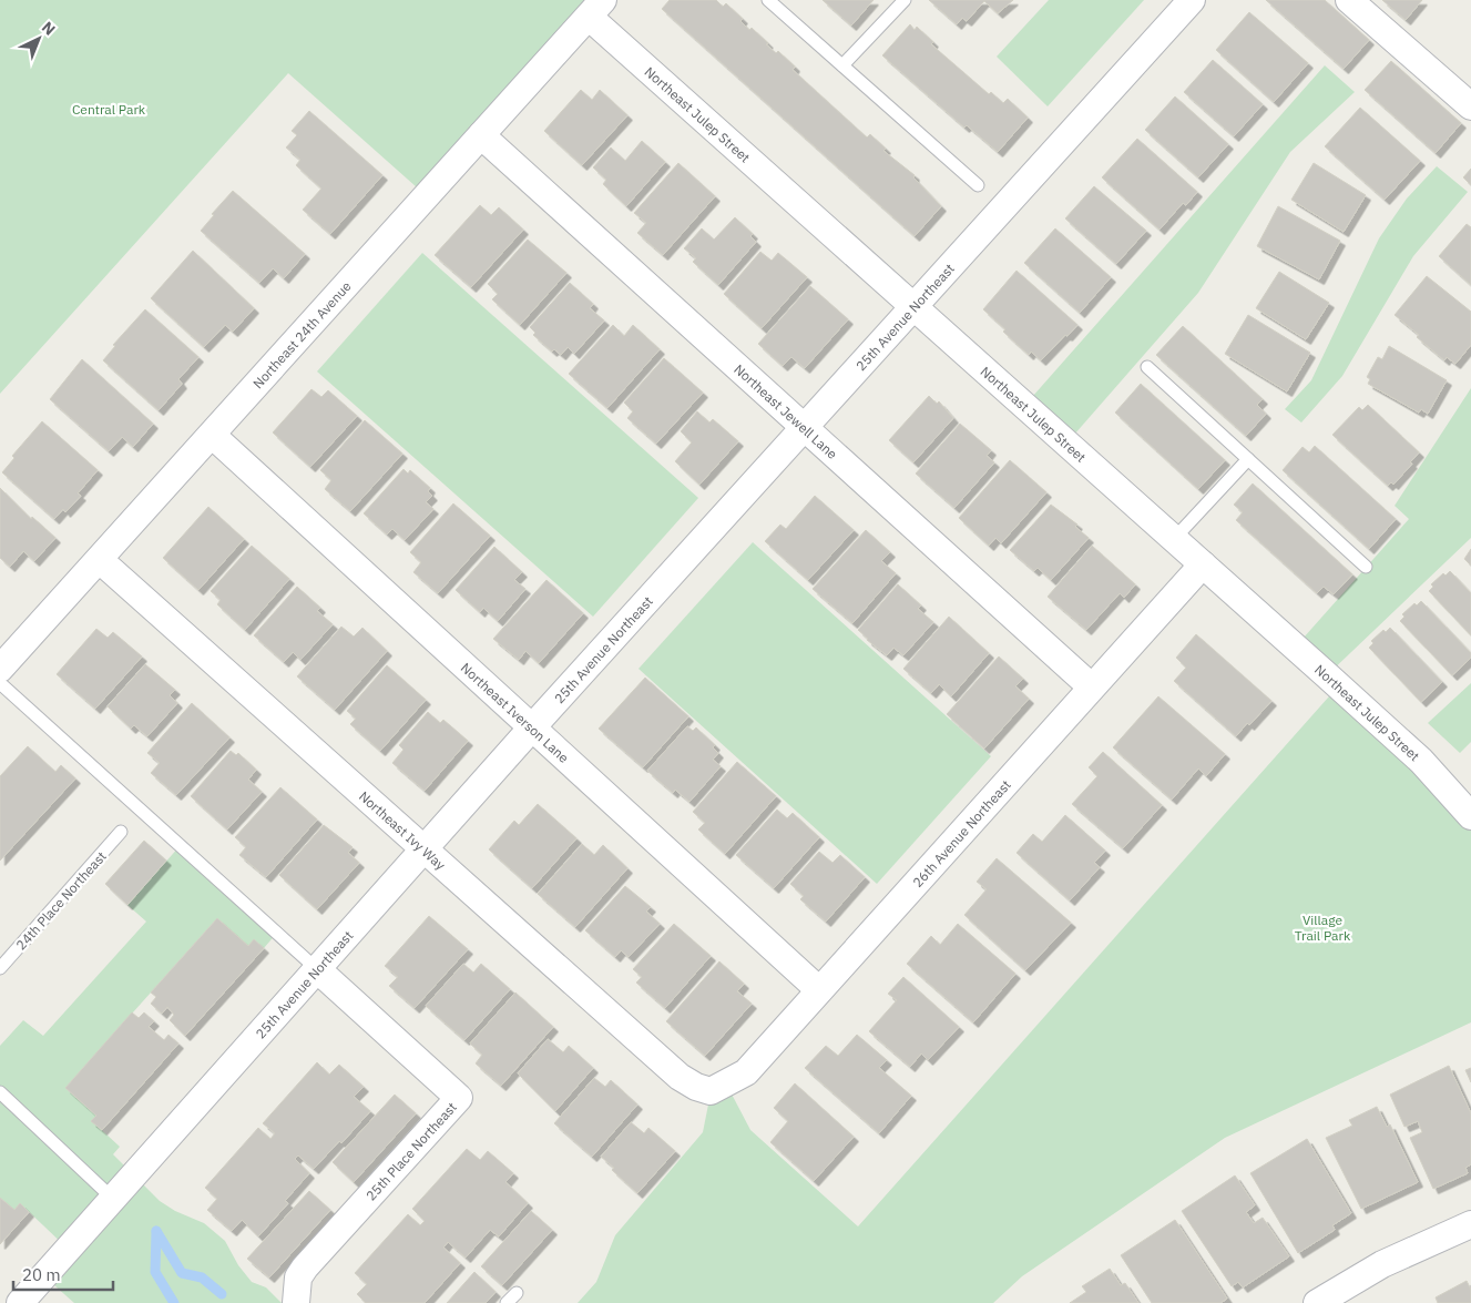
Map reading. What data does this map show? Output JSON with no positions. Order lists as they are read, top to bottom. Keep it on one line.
{"streets":{"street":["Northeast Julep Street","25th Avenue Northeast","Northeast 24th Avenue","Northeast Jewell Lane","Northeast Iverson Lane","Northeast Ivy Way","26th Avenue Northeast","25th Place Northeast"],"lane":["24th Place Northeast"]},"crossings":[["Northeast Julep Street","25th Avenue Northeast"],["Northeast Julep Street","Northeast 24th Avenue"],["Northeast Julep Street","26th Avenue Northeast"],["25th Avenue Northeast","Northeast Jewell Lane"],["25th Avenue Northeast","Northeast Iverson Lane"],["25th Avenue Northeast","Northeast Ivy Way"],["25th Avenue Northeast","25th Place Northeast"],["Northeast 24th Avenue","Northeast Jewell Lane"],["Northeast 24th Avenue","Northeast Iverson Lane"],["Northeast 24th Avenue","Northeast Ivy Way"],["Northeast Jewell Lane","26th Avenue Northeast"],["Northeast Iverson Lane","26th Avenue Northeast"],["Northeast Ivy Way","26th Avenue Northeast"]],"parks":["Central Park","Village Trail Park"],"scale_bar":"20 m","north":"top right"}
